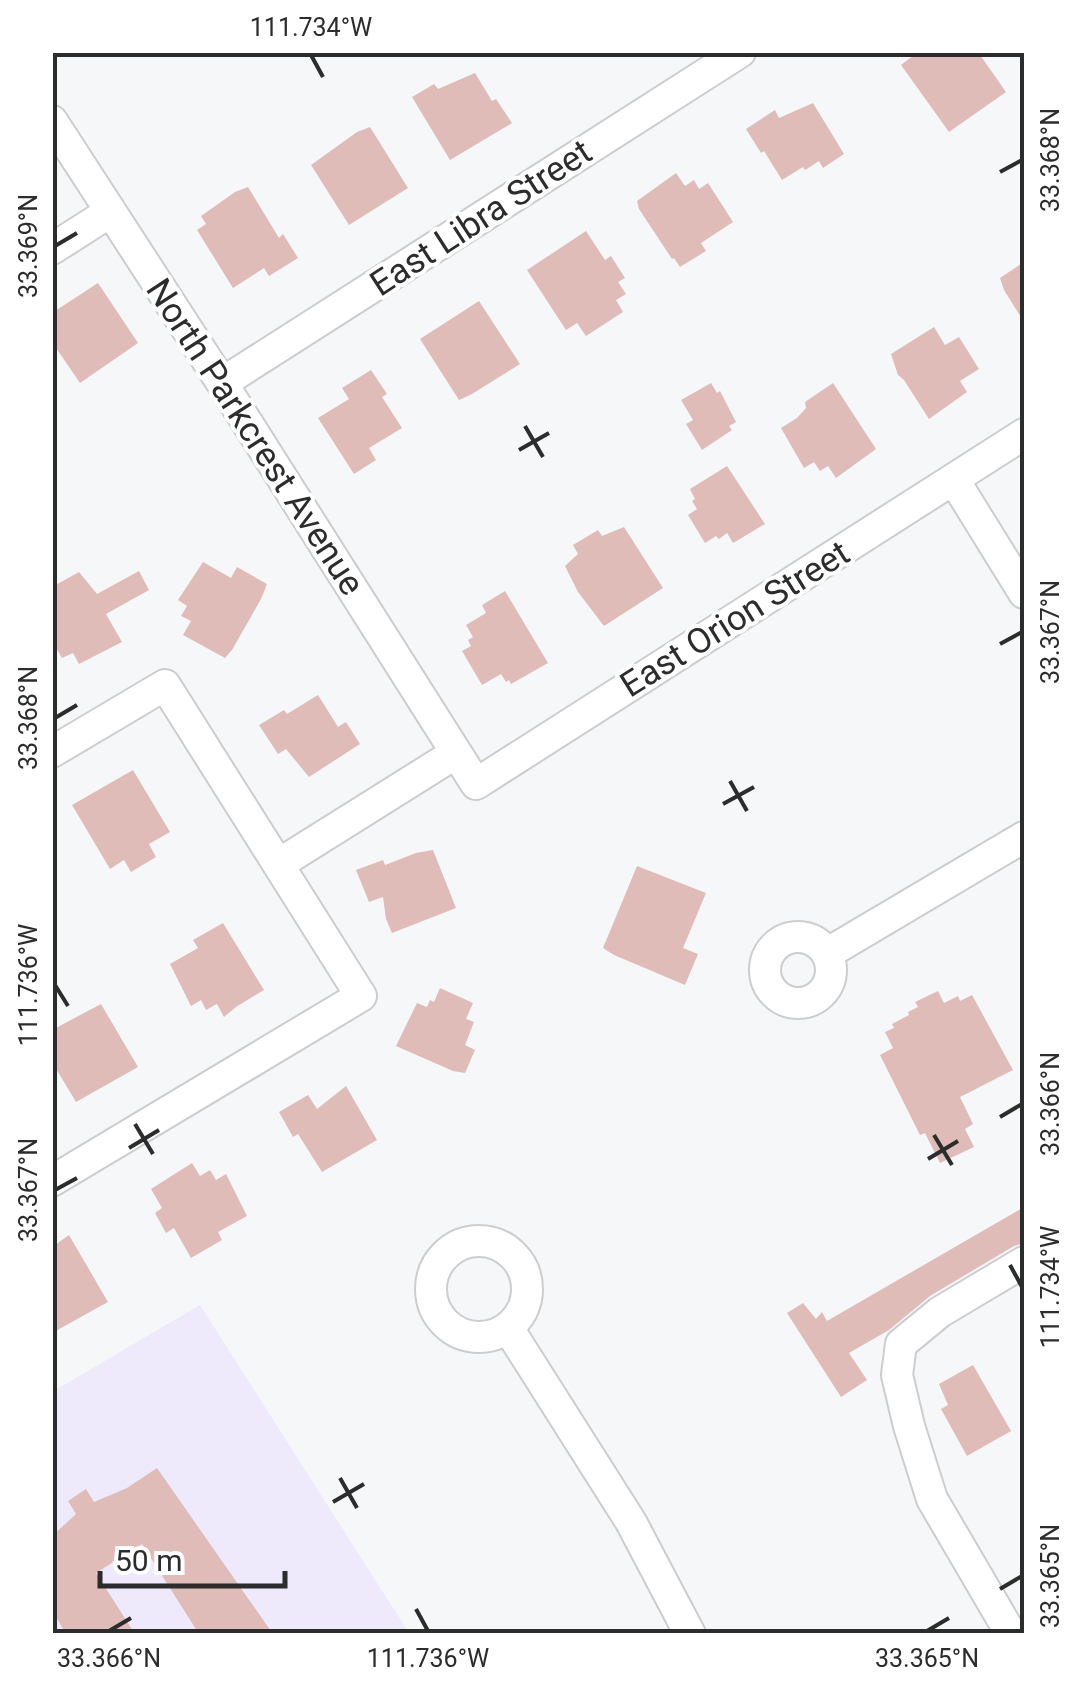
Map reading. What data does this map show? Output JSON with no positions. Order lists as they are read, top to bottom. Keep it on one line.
{"streets":{"street":["East Libra Street","North Parkcrest Avenue","East Orion Street"]},"crossings":[["East Libra Street","North Parkcrest Avenue"],["North Parkcrest Avenue","East Orion Street"]],"scale_bar":"50 m","coordinates":["111.734°W","33.368°N","33.369°N","33.367°N","111.736°W","33.366°N","33.365°N"]}
